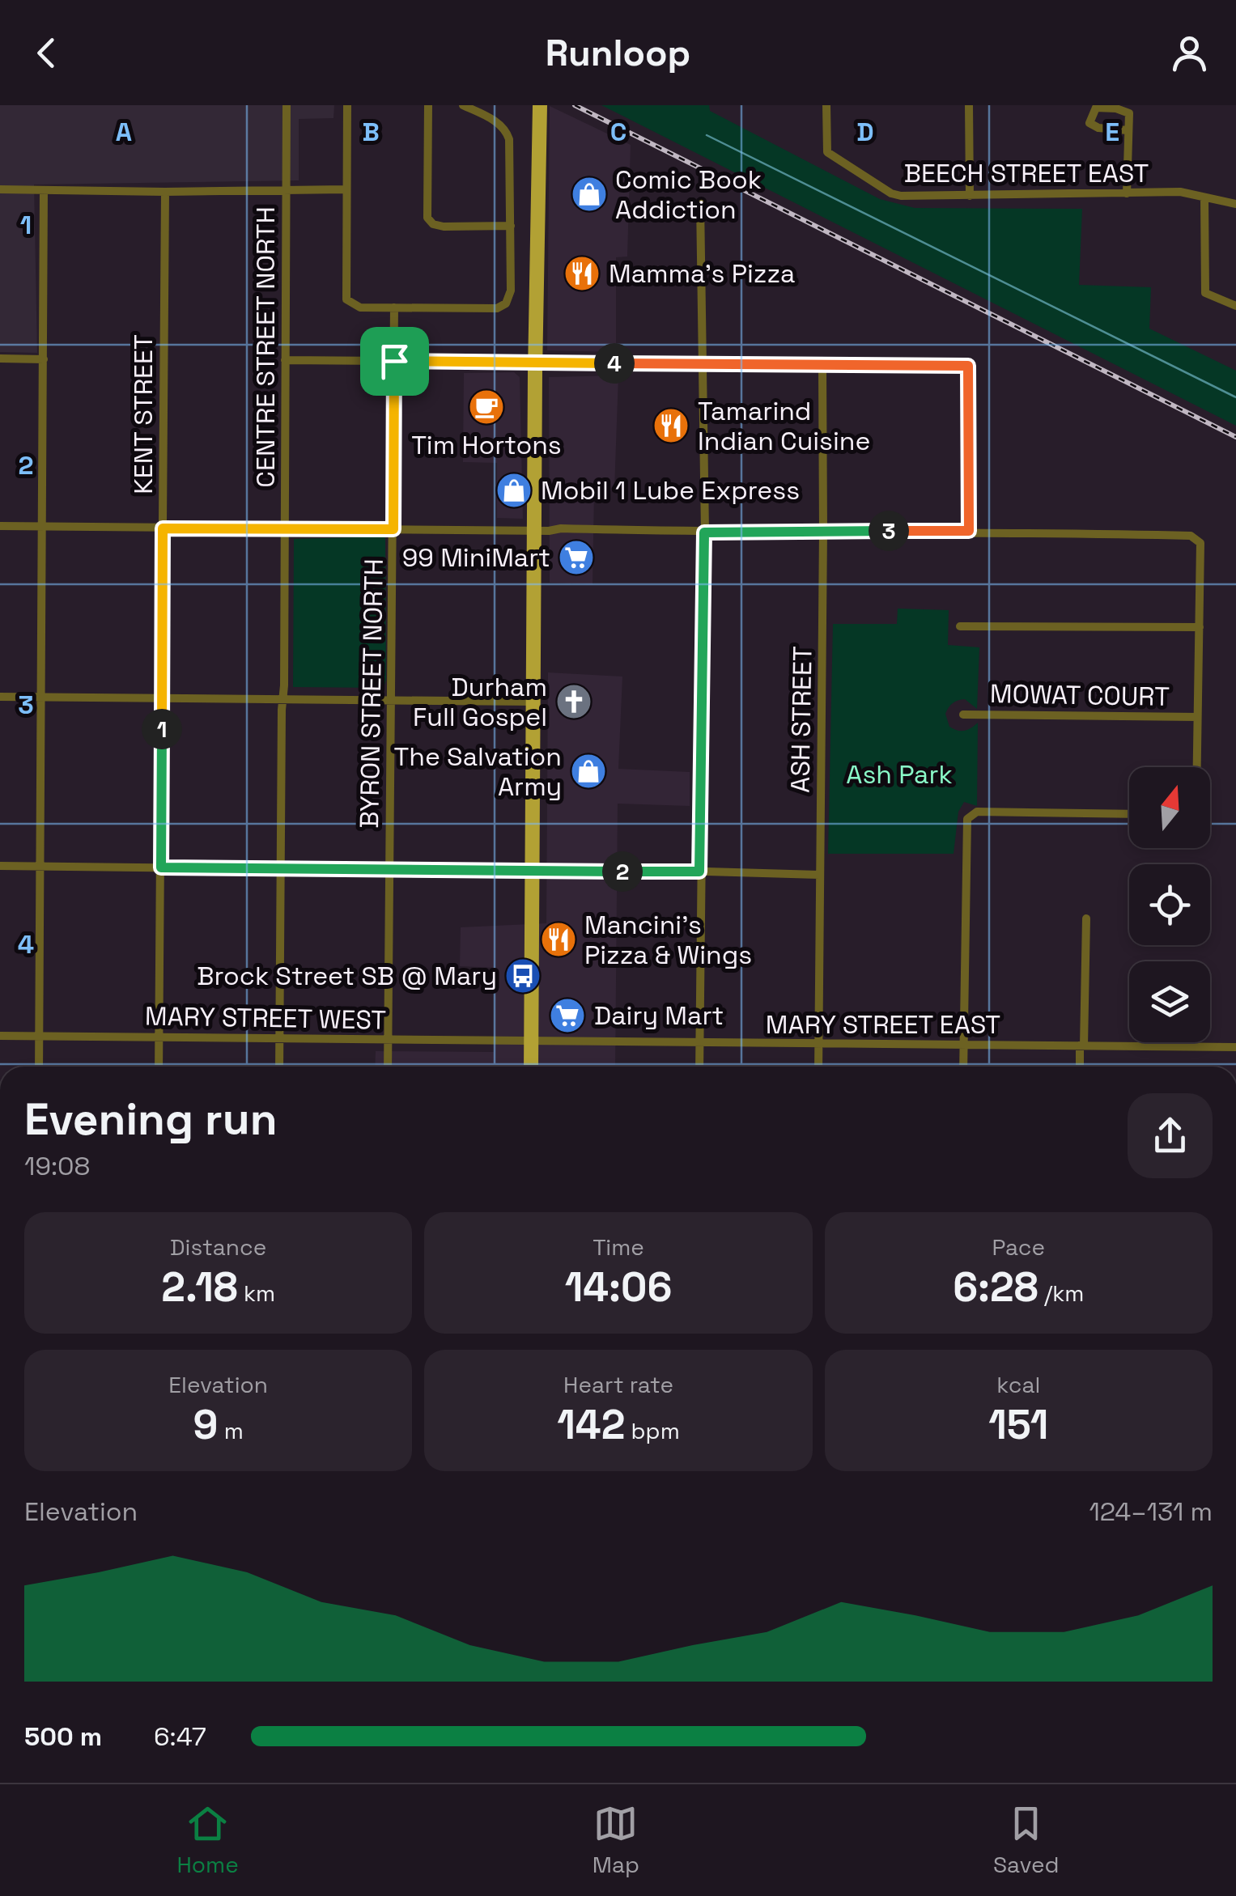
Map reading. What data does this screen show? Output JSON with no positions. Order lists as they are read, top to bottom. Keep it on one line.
{"streets":{"street":["BEECH STREET EAST","CENTRE STREET NORTH","KENT STREET","BYRON STREET NORTH","MOWAT COURT","ASH STREET","MARY STREET WEST","MARY STREET EAST"]},"crossings":[["CENTRE STREET NORTH","MARY STREET WEST"],["KENT STREET","MARY STREET WEST"],["BYRON STREET NORTH","MARY STREET WEST"],["ASH STREET","MARY STREET EAST"],["MARY STREET WEST","MARY STREET EAST"]],"parks":["Ash Park"],"places":{"shop":["Comic Book Addiction","Mobil 1 Lube Express","The Salvation Army"],"restaurant":["Mamma's Pizza","Tamarind Indian Cuisine","Mancini's Pizza & Wings"],"cafe":["Tim Hortons"],"supermarket":["99 MiniMart","Dairy Mart"],"church":["Durham Full Gospel"],"bus stop":["Brock Street SB @ Mary"]},"north":"top","page":{"header":"Runloop","pins":["4","3","1","2"],"heading":["Evening run","19:08"],"stats":[["Distance","2.18 km"],["Time","14:06"],["Pace","6:28 /km"],["Elevation","9 m"],["Heart rate","142 bpm"],["kcal","151"]],"chart":["Elevation","124–131 m"],"list":[{"name":"500 m","note":"6:47"}],"tabs":["Home","Map","Saved"]},"grid":{"columns":["A","B","C","D","E"],"rows":["1","2","3","4"]}}
